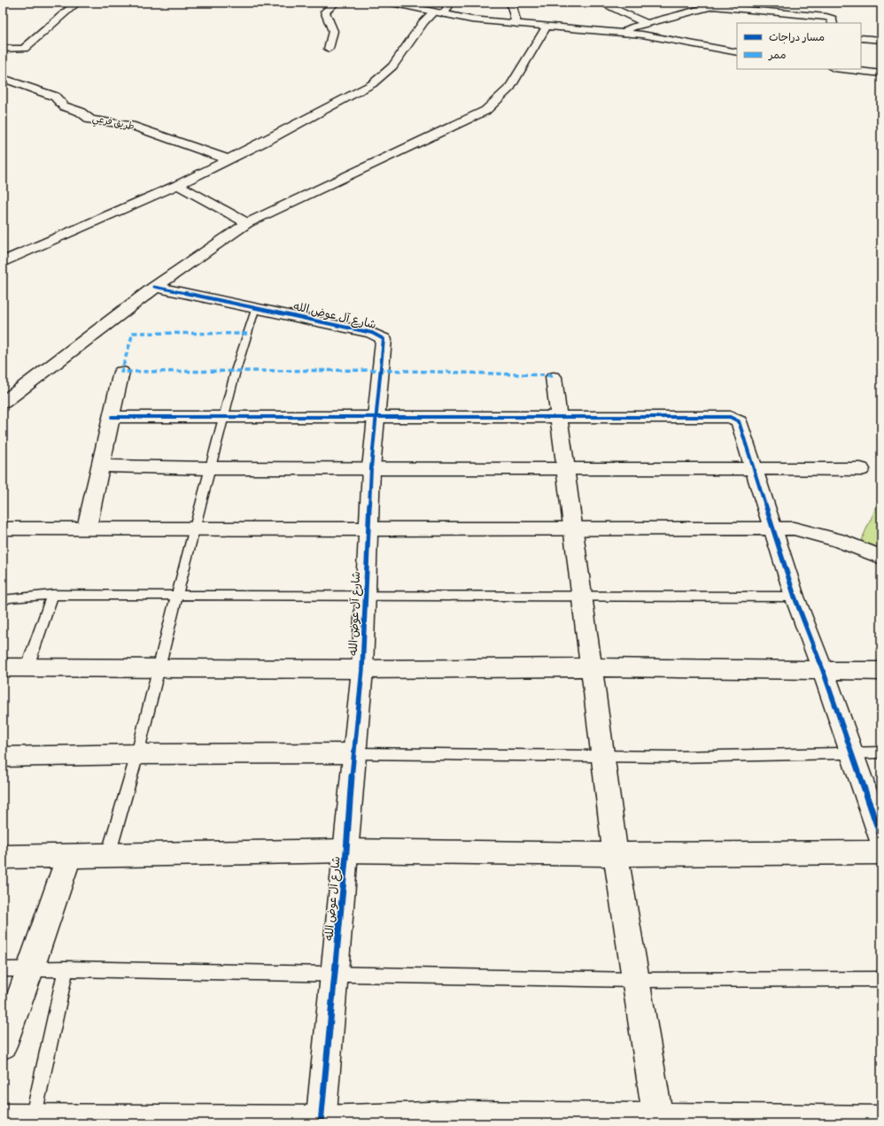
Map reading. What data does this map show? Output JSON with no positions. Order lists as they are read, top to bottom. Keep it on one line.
{"streets":{"street":["طريق فرعي","شارع آل عوض الله"]},"legend":["مسار دراجات","ممر"]}
